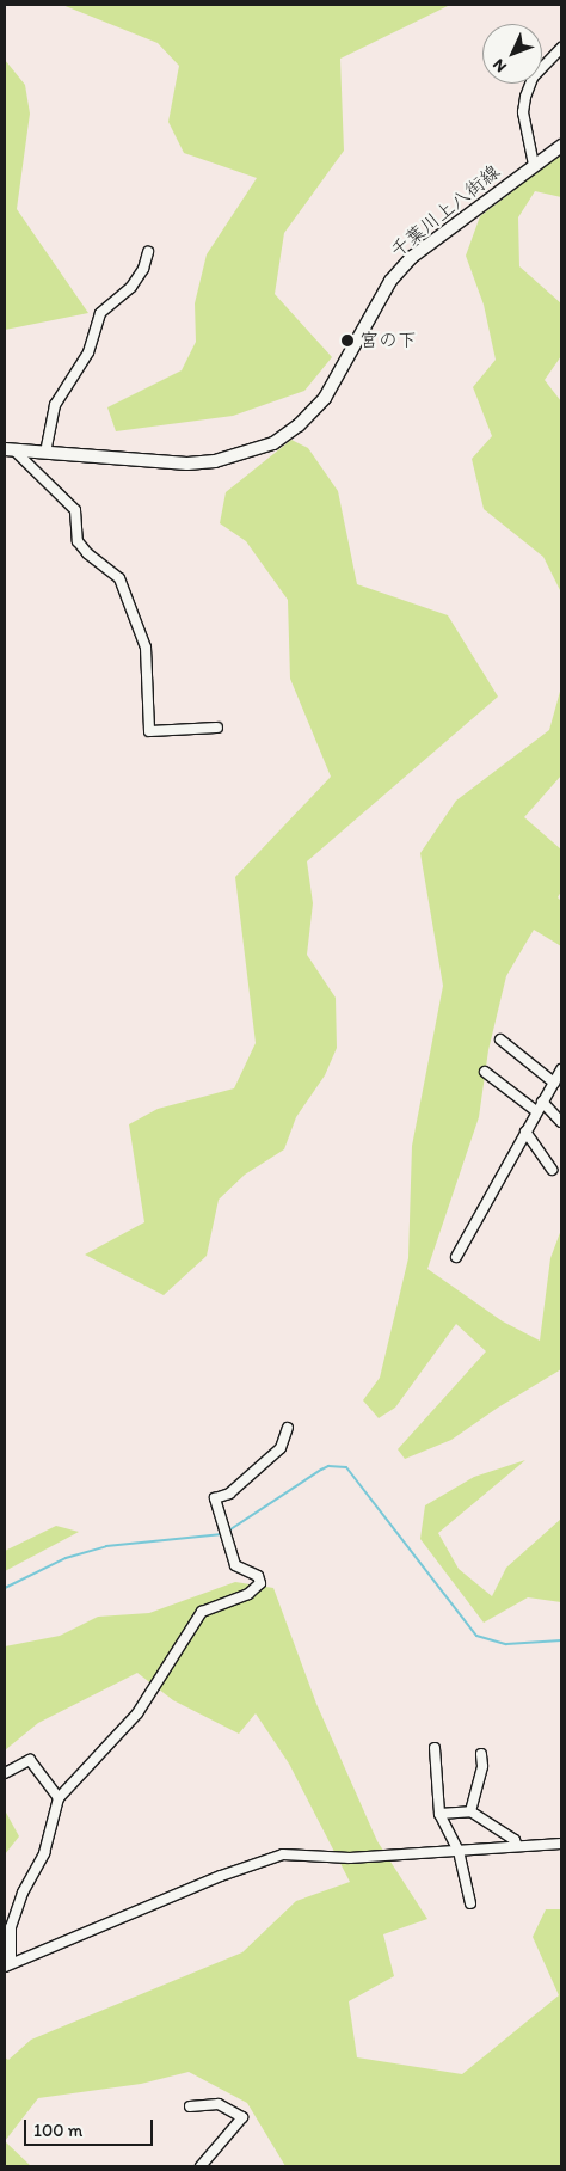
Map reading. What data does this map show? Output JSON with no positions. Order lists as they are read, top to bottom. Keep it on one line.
{"streets":{"main road":["千葉川上八街線"]},"places":["宮の下"],"scale_bar":"100 m","north":"bottom left"}
